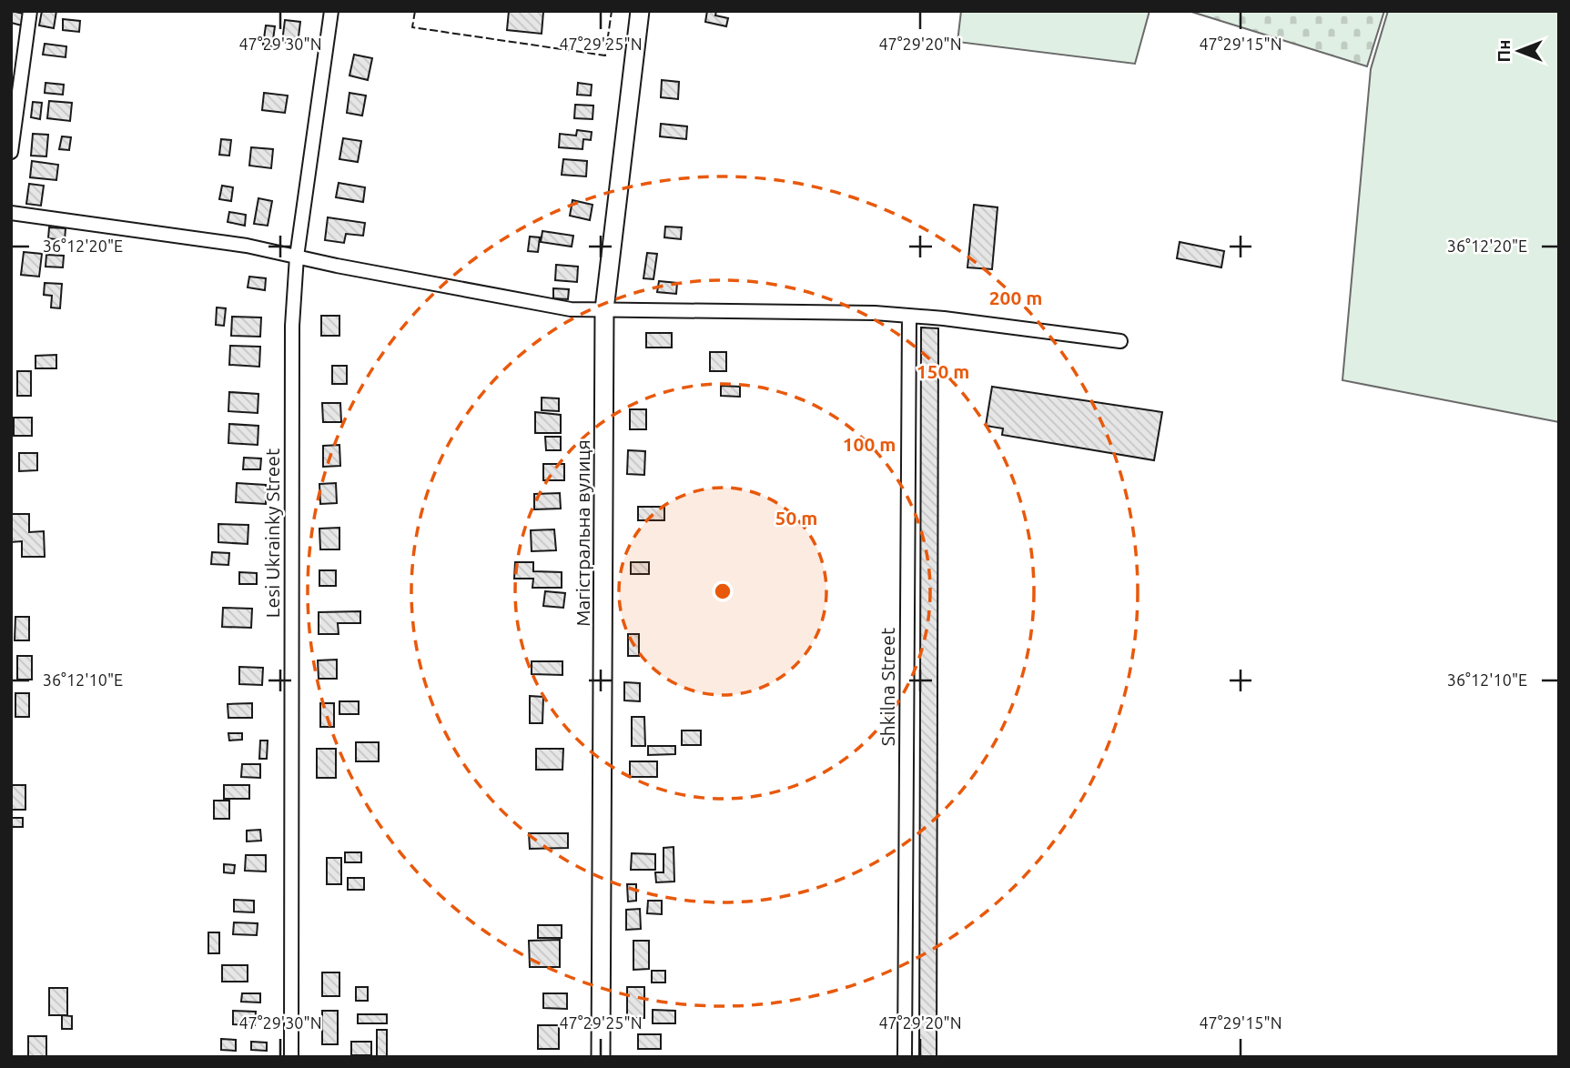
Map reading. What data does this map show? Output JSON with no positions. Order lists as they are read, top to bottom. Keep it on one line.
{"streets":{"main road":["Магістральна вулиця"],"street":["Lesi Ukrainky Street","Shkilna Street"]},"north":"left","coordinates":["47°29'30\"N","47°29'25\"N","47°29'20\"N","47°29'15\"N","36°12'20\"E","36°12'10\"E"],"rings":["200 m","150 m","100 m","50 m"]}
